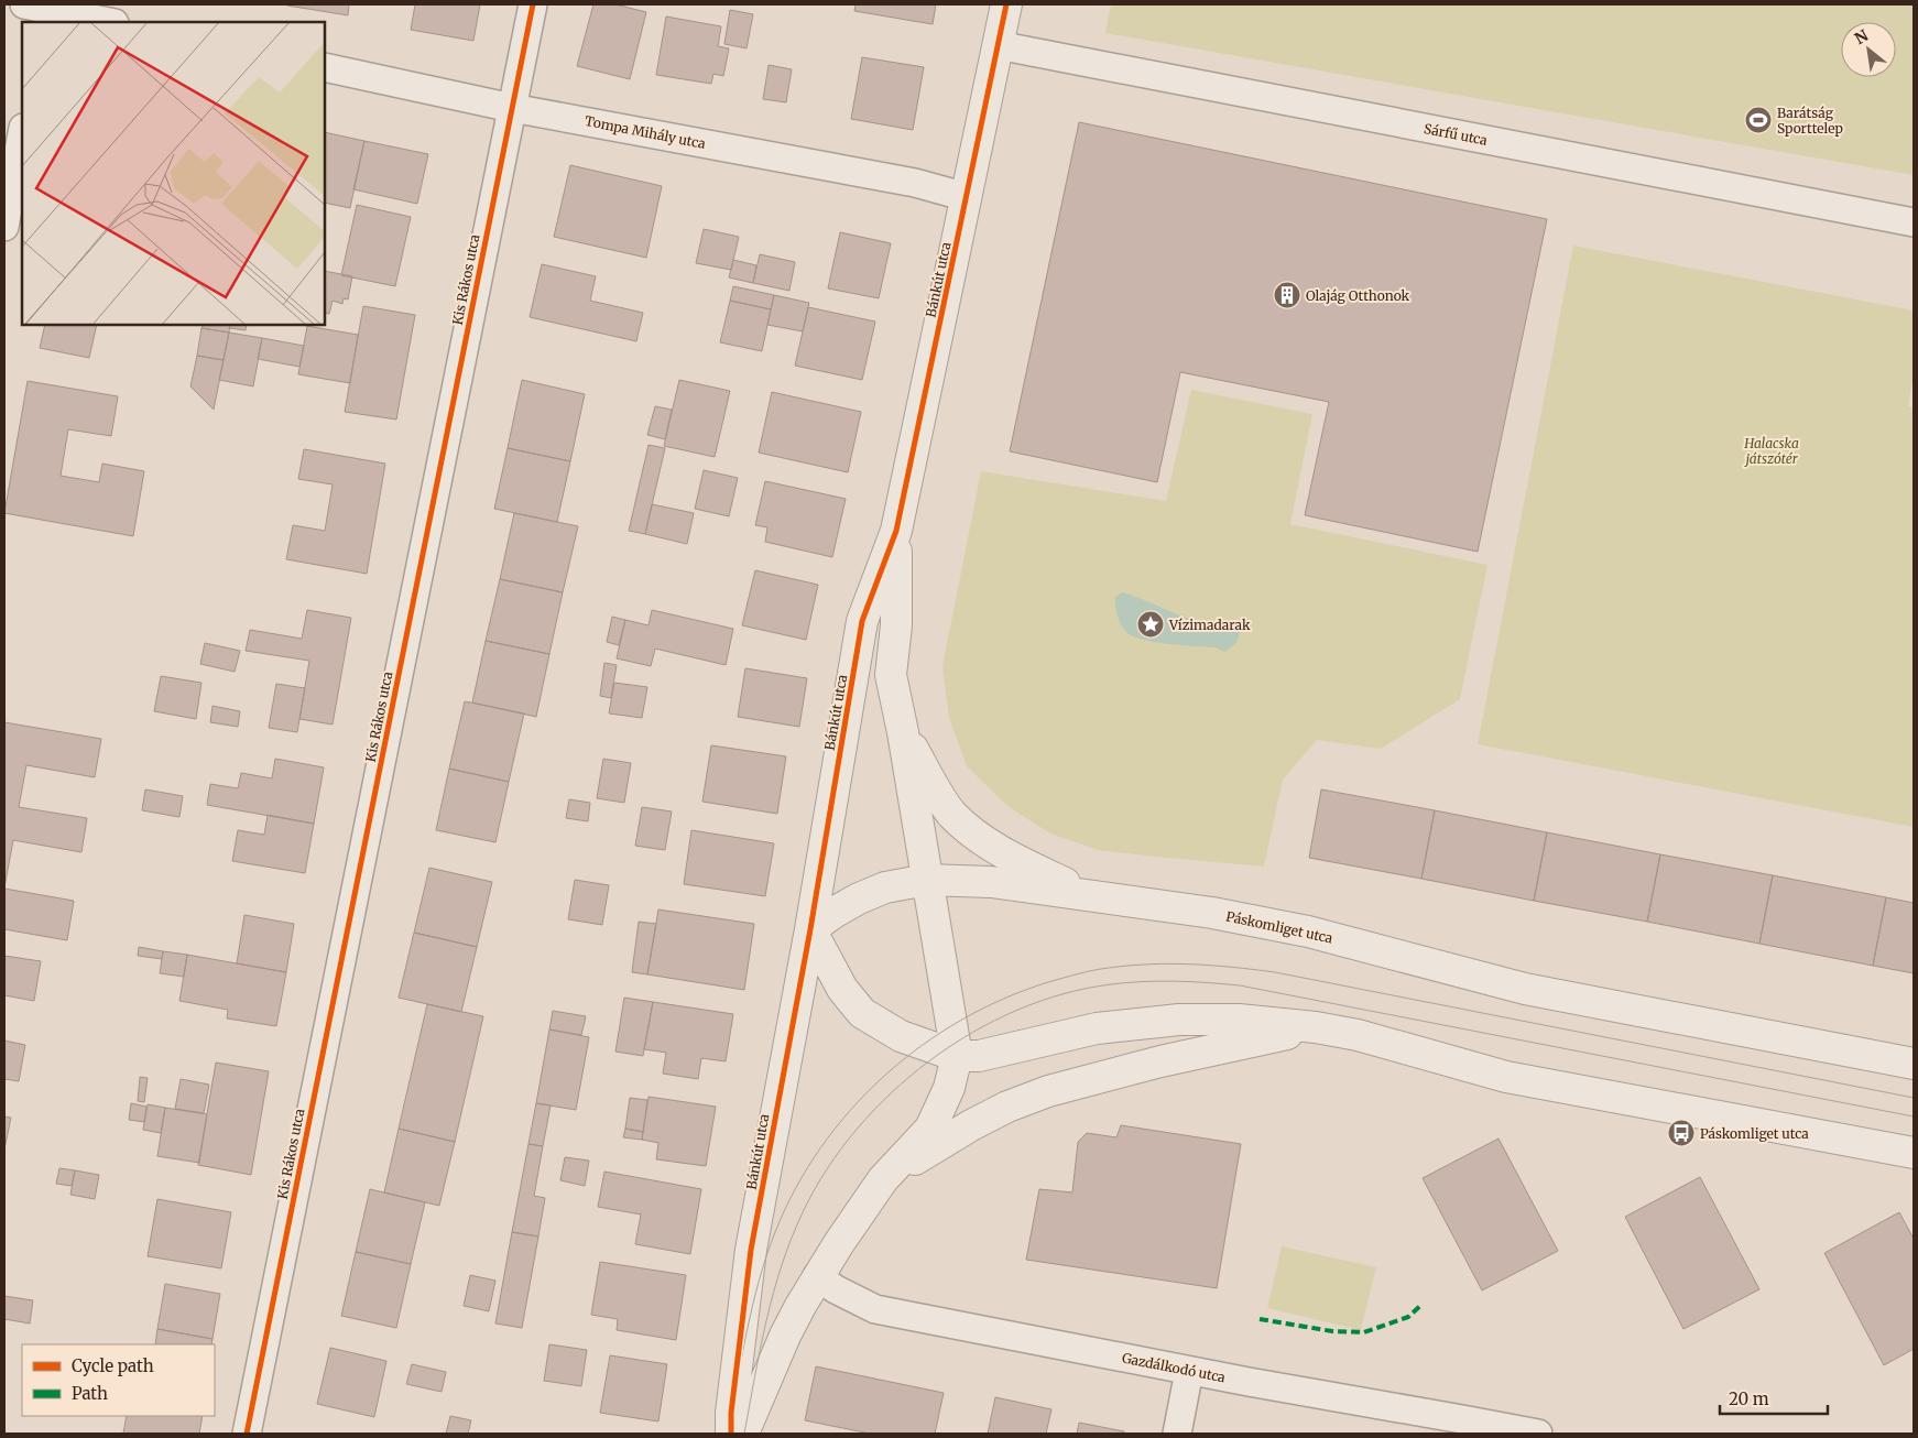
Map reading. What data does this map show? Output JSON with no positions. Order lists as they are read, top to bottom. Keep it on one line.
{"streets":{"street":["Tompa Mihály utca","Sárfű utca","Kis Rákos utca","Bánkút utca","Páskomliget utca","Gazdálkodó utca"]},"crossings":[["Tompa Mihály utca","Kis Rákos utca"],["Tompa Mihály utca","Bánkút utca"],["Sárfű utca","Bánkút utca"],["Bánkút utca","Páskomliget utca"],["Bánkút utca","Gazdálkodó utca"]],"parks":["Halacska játszótér"],"places":{"sports":["Barátság Sporttelep"],"building":["Olajág Otthonok"],"place":["Vízimadarak"],"bus stop":["Páskomliget utca"]},"legend":["Cycle path","Path"],"scale_bar":"20 m","north":"top left"}
